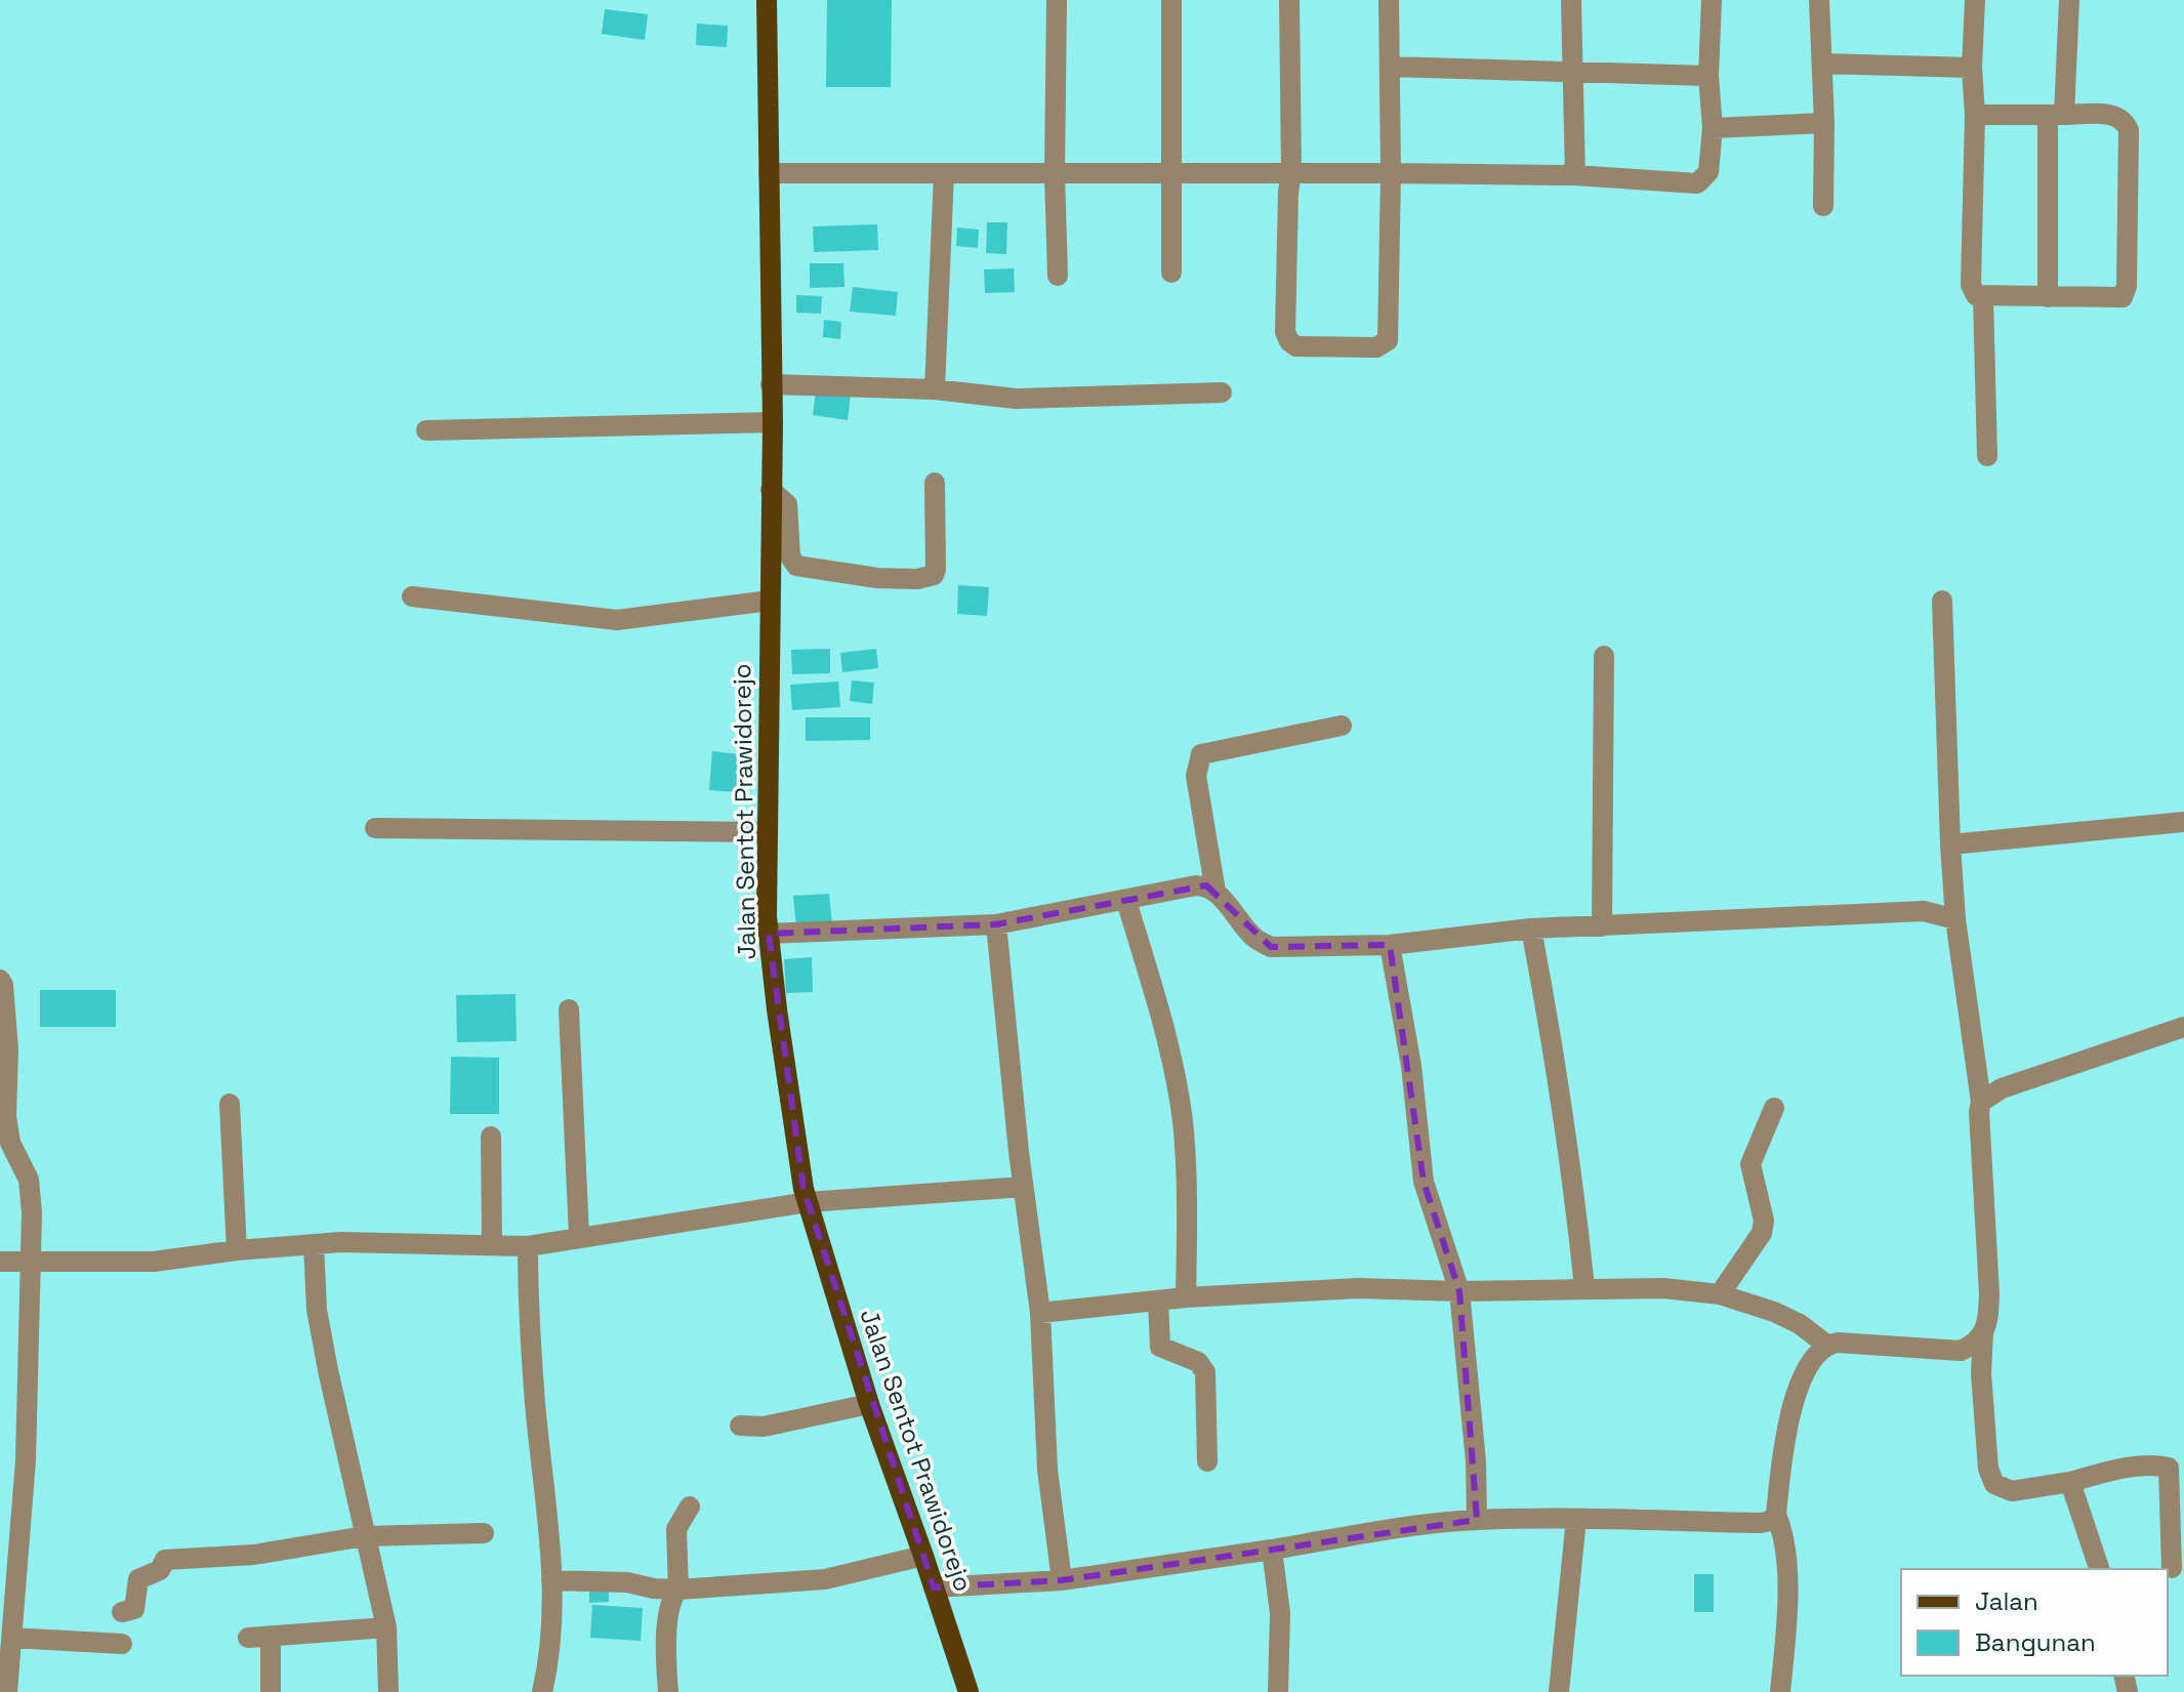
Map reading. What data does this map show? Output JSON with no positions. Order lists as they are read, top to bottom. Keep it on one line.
{"streets":{"main road":["Jalan Sentot Prawidorejo"]},"legend":["Jalan","Bangunan"]}
